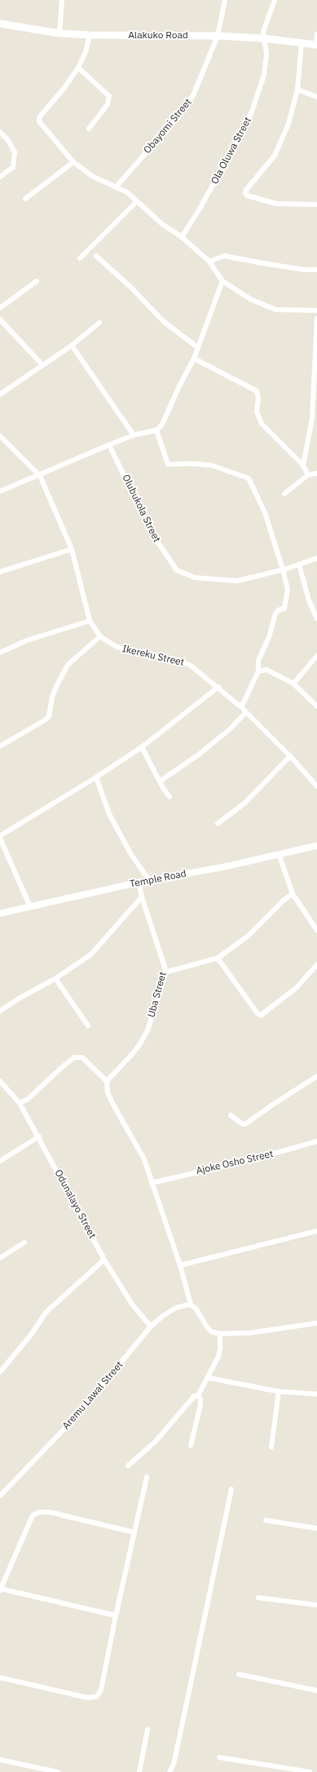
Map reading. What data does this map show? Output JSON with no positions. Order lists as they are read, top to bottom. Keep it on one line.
{"streets":{"main road":["Alakuko Road"],"street":["Obayomi Street","Ola Oluwa Street","Olubukola Street","Ikereku Street","Temple Road","Uba Street","Ajoke Osho Street","Odunalayo Street","Aremu Lawal Street"]},"crossings":[["Alakuko Road","Obayomi Street"],["Alakuko Road","Ola Oluwa Street"],["Temple Road","Uba Street"],["Odunalayo Street","Aremu Lawal Street"]]}
